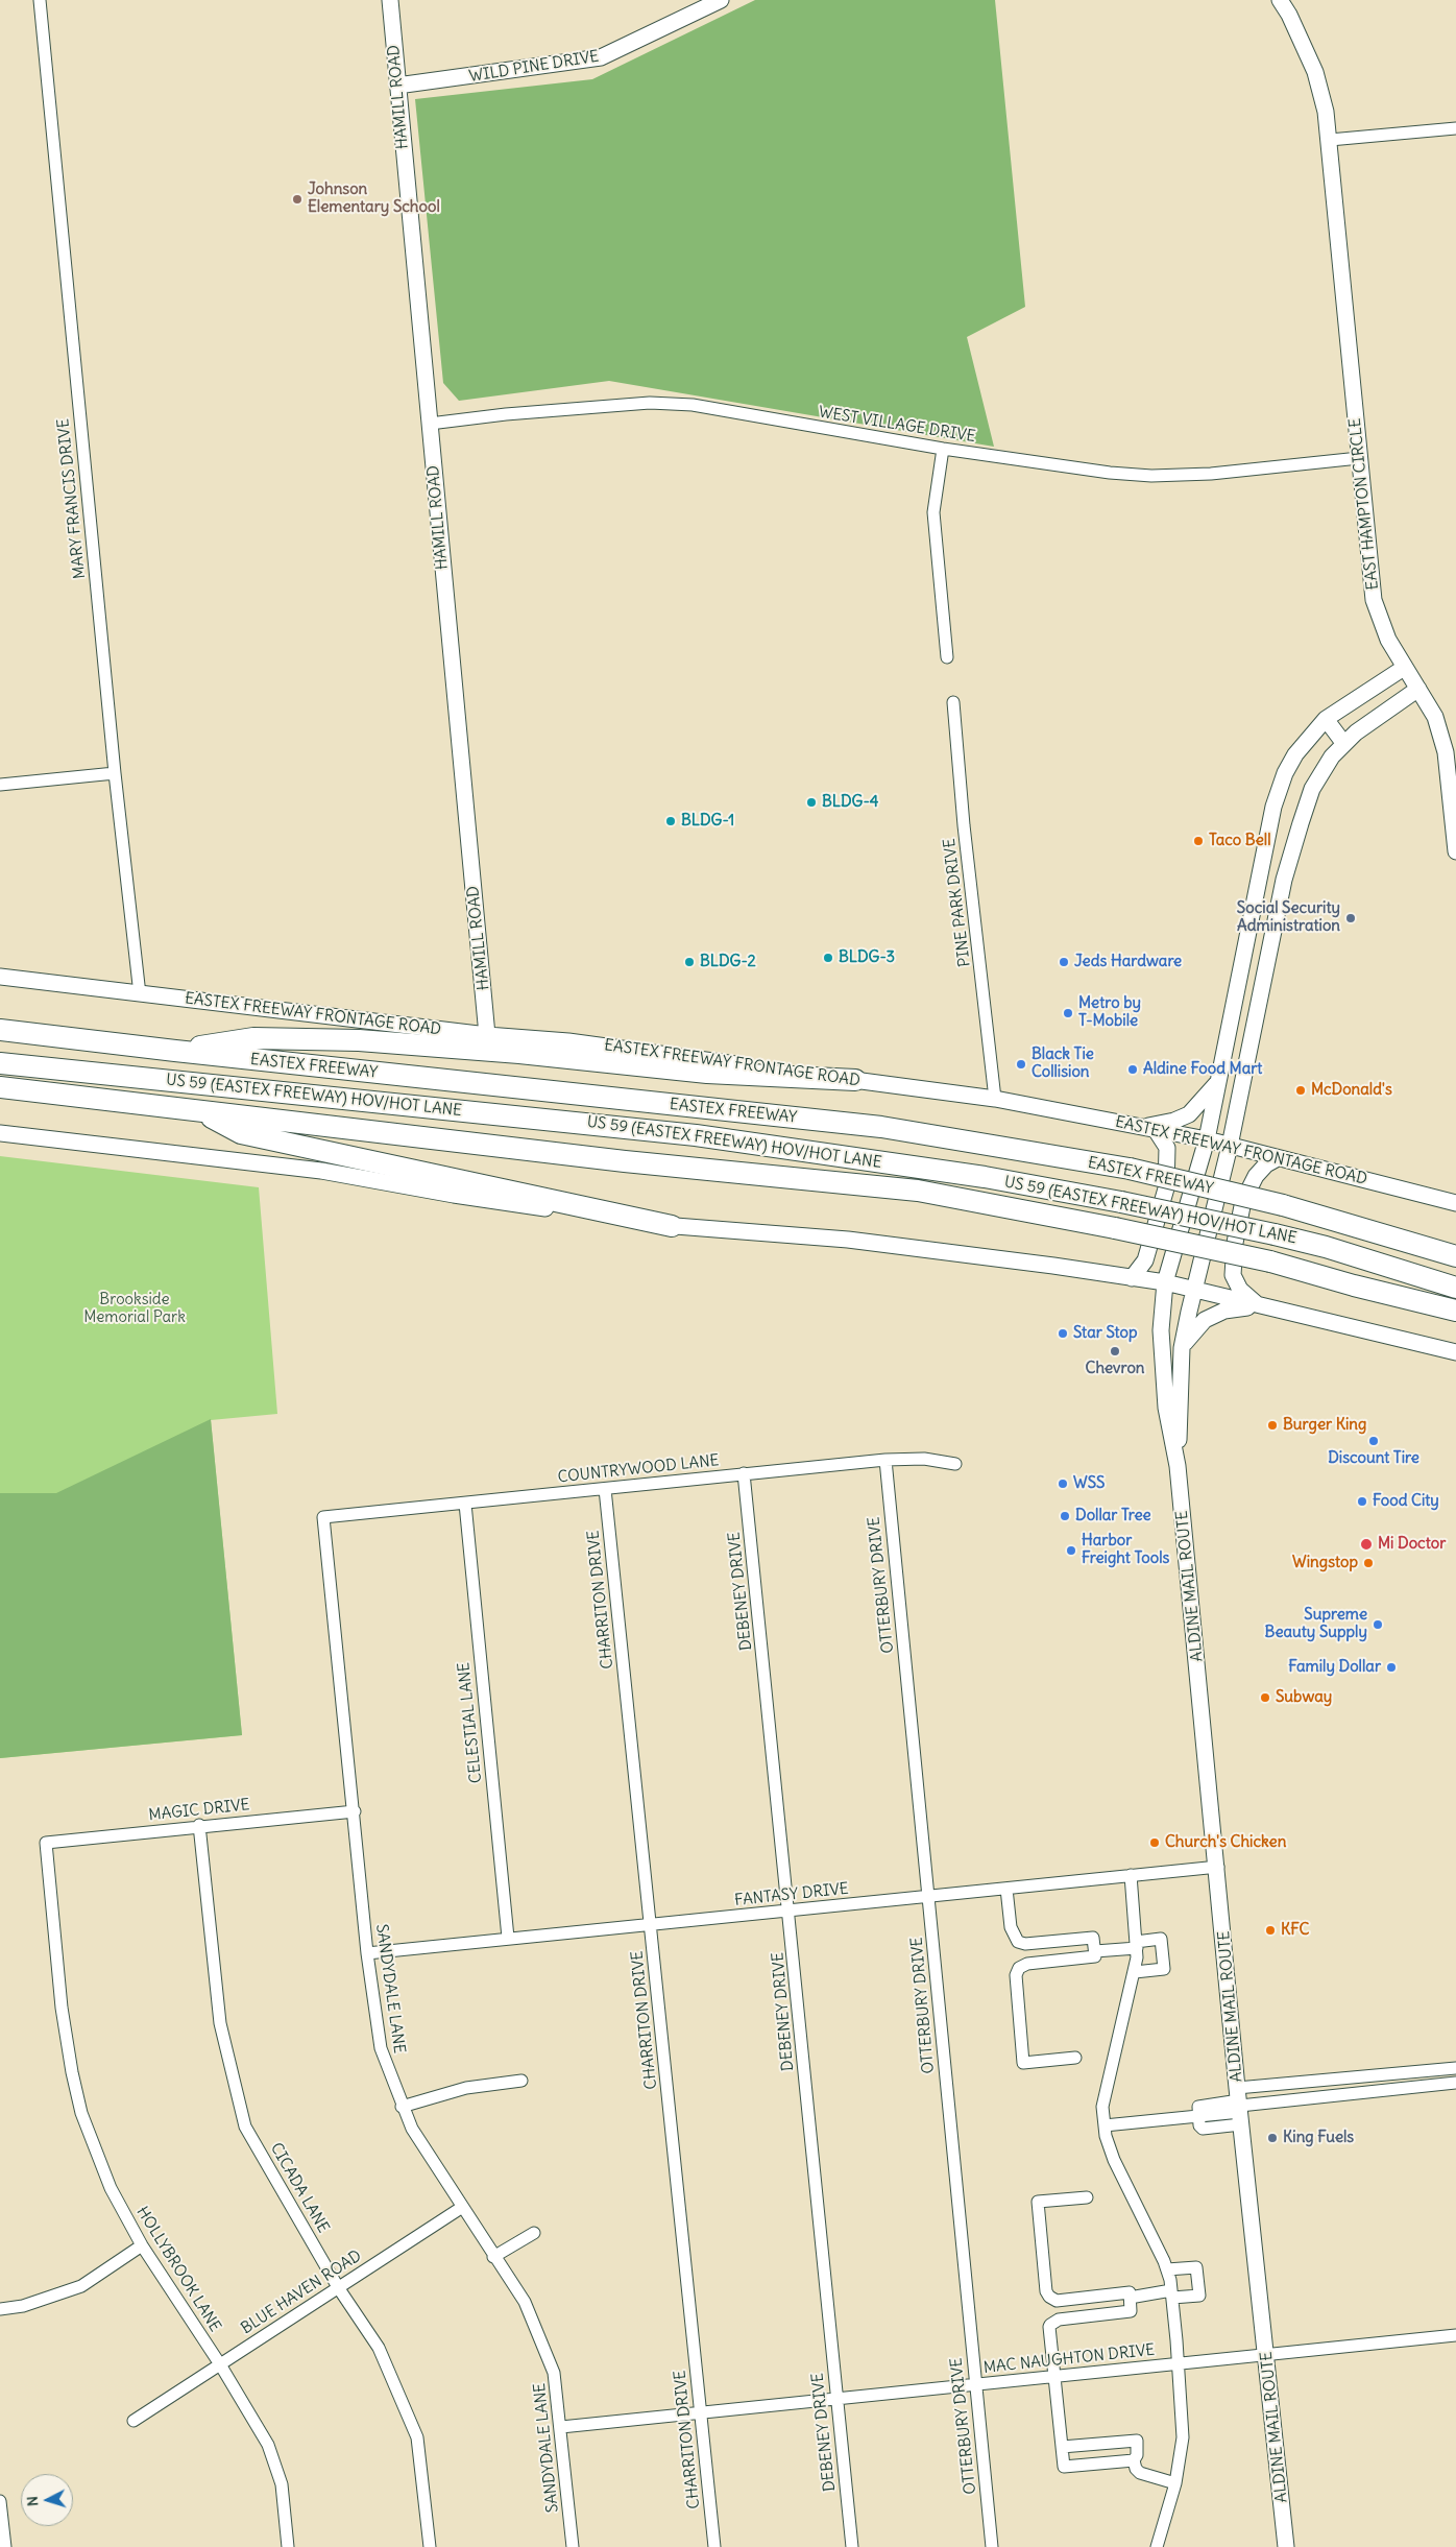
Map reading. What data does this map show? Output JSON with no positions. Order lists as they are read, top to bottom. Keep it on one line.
{"streets":{"highway":["EASTEX FREEWAY","US 59 (EASTEX FREEWAY) HOV/HOT LANE"],"main road":["WILD PINE DRIVE","HAMILL ROAD","EAST HAMPTON CIRCLE","EASTEX FREEWAY FRONTAGE ROAD","ALDINE MAIL ROUTE"],"street":["WEST VILLAGE DRIVE","MARY FRANCIS DRIVE","PINE PARK DRIVE","COUNTRYWOOD LANE","OTTERBURY DRIVE","DEBENEY DRIVE","CHARRITON DRIVE","CELESTIAL LANE","MAGIC DRIVE","FANTASY DRIVE","SANDYDALE LANE","CICADA LANE","HOLLYBROOK LANE","BLUE HAVEN ROAD","MAC NAUGHTON DRIVE"]},"crossings":[["WILD PINE DRIVE","HAMILL ROAD"],["HAMILL ROAD","WEST VILLAGE DRIVE"],["HAMILL ROAD","EASTEX FREEWAY FRONTAGE ROAD"],["WEST VILLAGE DRIVE","EAST HAMPTON CIRCLE"],["MARY FRANCIS DRIVE","EASTEX FREEWAY FRONTAGE ROAD"],["EAST HAMPTON CIRCLE","ALDINE MAIL ROUTE"],["PINE PARK DRIVE","EASTEX FREEWAY FRONTAGE ROAD"],["EASTEX FREEWAY FRONTAGE ROAD","ALDINE MAIL ROUTE"],["COUNTRYWOOD LANE","OTTERBURY DRIVE"],["COUNTRYWOOD LANE","DEBENEY DRIVE"],["COUNTRYWOOD LANE","CHARRITON DRIVE"],["COUNTRYWOOD LANE","CELESTIAL LANE"],["COUNTRYWOOD LANE","SANDYDALE LANE"],["OTTERBURY DRIVE","FANTASY DRIVE"],["OTTERBURY DRIVE","MAC NAUGHTON DRIVE"],["ALDINE MAIL ROUTE","FANTASY DRIVE"],["ALDINE MAIL ROUTE","MAC NAUGHTON DRIVE"],["DEBENEY DRIVE","FANTASY DRIVE"],["DEBENEY DRIVE","MAC NAUGHTON DRIVE"],["CHARRITON DRIVE","FANTASY DRIVE"],["CHARRITON DRIVE","MAC NAUGHTON DRIVE"],["CELESTIAL LANE","FANTASY DRIVE"],["MAGIC DRIVE","SANDYDALE LANE"],["MAGIC DRIVE","CICADA LANE"],["MAGIC DRIVE","HOLLYBROOK LANE"],["FANTASY DRIVE","SANDYDALE LANE"],["SANDYDALE LANE","BLUE HAVEN ROAD"],["SANDYDALE LANE","MAC NAUGHTON DRIVE"],["CICADA LANE","BLUE HAVEN ROAD"],["HOLLYBROOK LANE","BLUE HAVEN ROAD"]],"parks":["Brookside Memorial Park"],"places":["Johnson Elementary School","BLDG-4","BLDG-1","Taco Bell","Social Security Administration","BLDG-3","BLDG-2","Jeds Hardware","Metro by T-Mobile","Black Tie Collision","Aldine Food Mart","McDonald's","Star Stop","Chevron","Burger King","Discount Tire","WSS","Food City","Dollar Tree","Mi Doctor","Harbor Freight Tools","Wingstop","Supreme Beauty Supply","Family Dollar","Subway","Church's Chicken","KFC","King Fuels"],"north":"left"}
